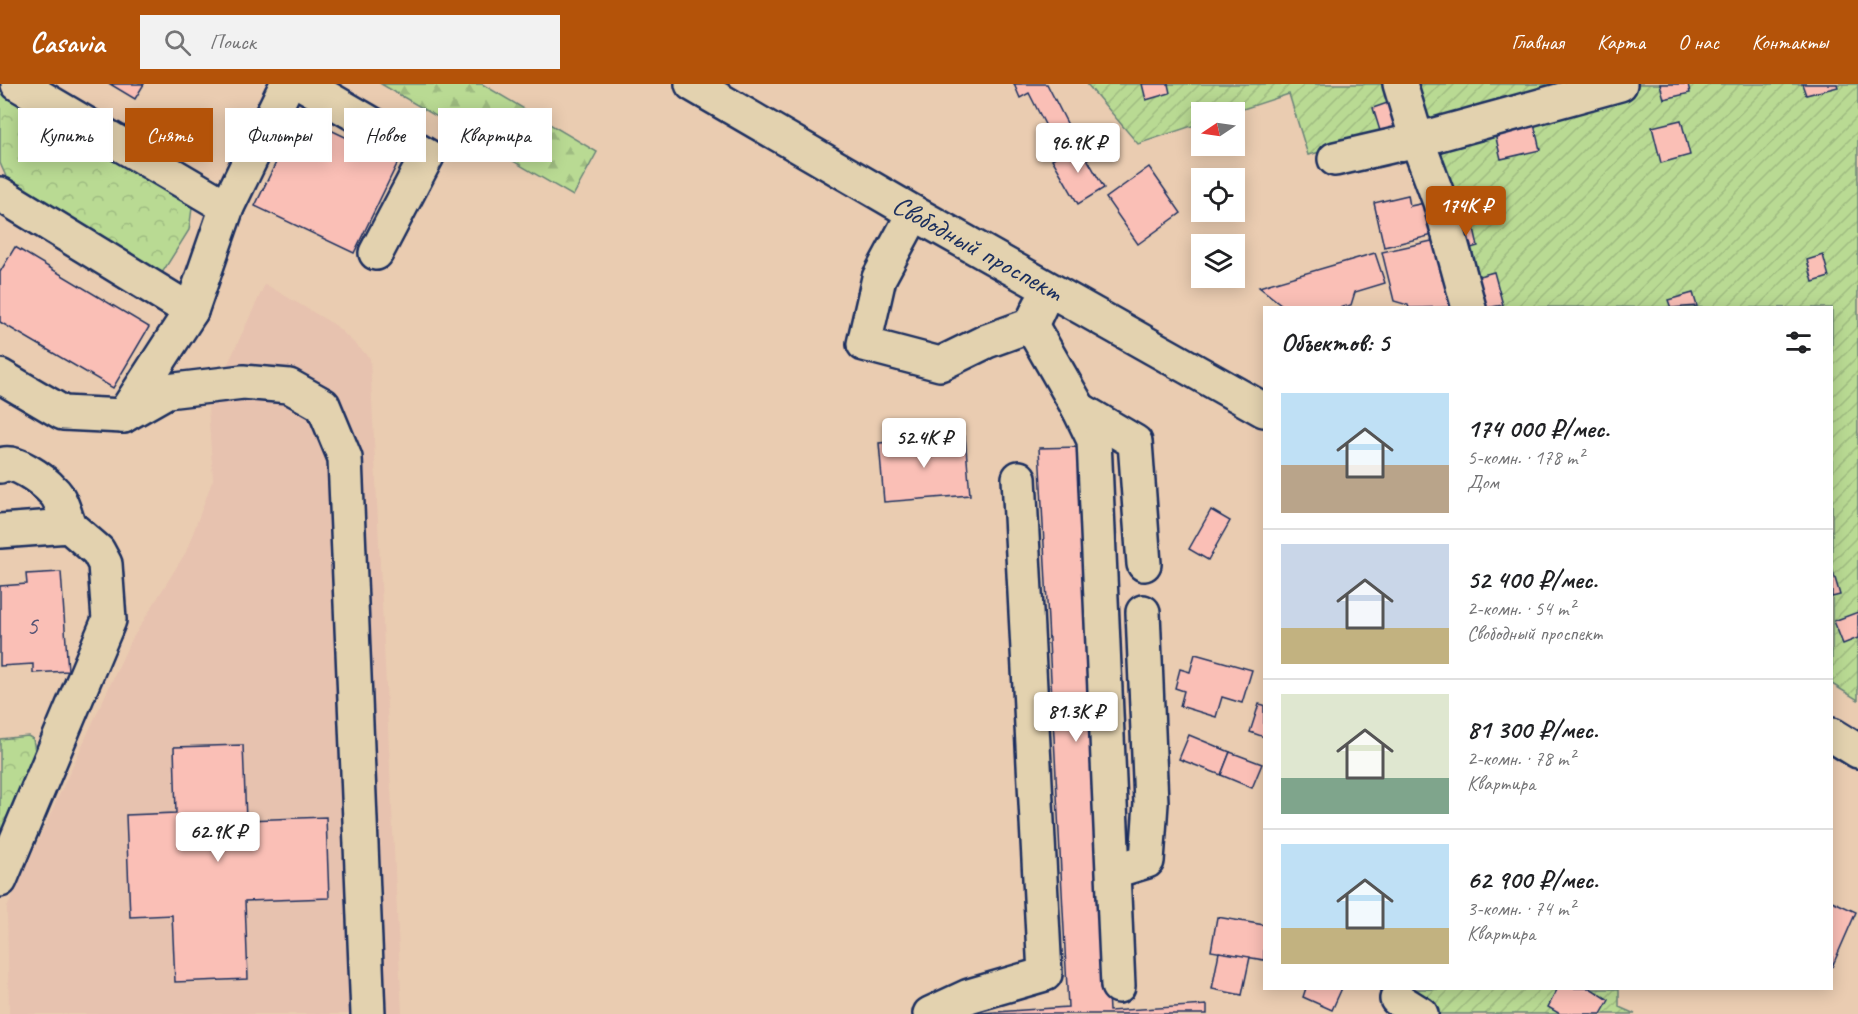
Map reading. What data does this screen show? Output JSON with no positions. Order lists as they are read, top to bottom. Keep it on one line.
{"streets":{"main road":["Свободный проспект"]},"house_numbers":["5"],"north":"left","page":{"header":"Casavia","search":"Поиск","nav":["Главная","Карта","О нас","Контакты"],"chip":["Купить","Снять","Фильтры","Новое","Квартира"],"price":["96.9K ₽","174K ₽","52.4K ₽","81.3K ₽","62.9K ₽"],"heading":"Объектов: 5","list":[{"name":"174 000 ₽/мес.","note":"5-комн. · 178 m² · Дом"},{"name":"52 400 ₽/мес.","note":"2-комн. · 54 m² · Свободный проспект"},{"name":"81 300 ₽/мес.","note":"2-комн. · 78 m² · Квартира"},{"name":"62 900 ₽/мес.","note":"3-комн. · 74 m² · Квартира"}]}}
